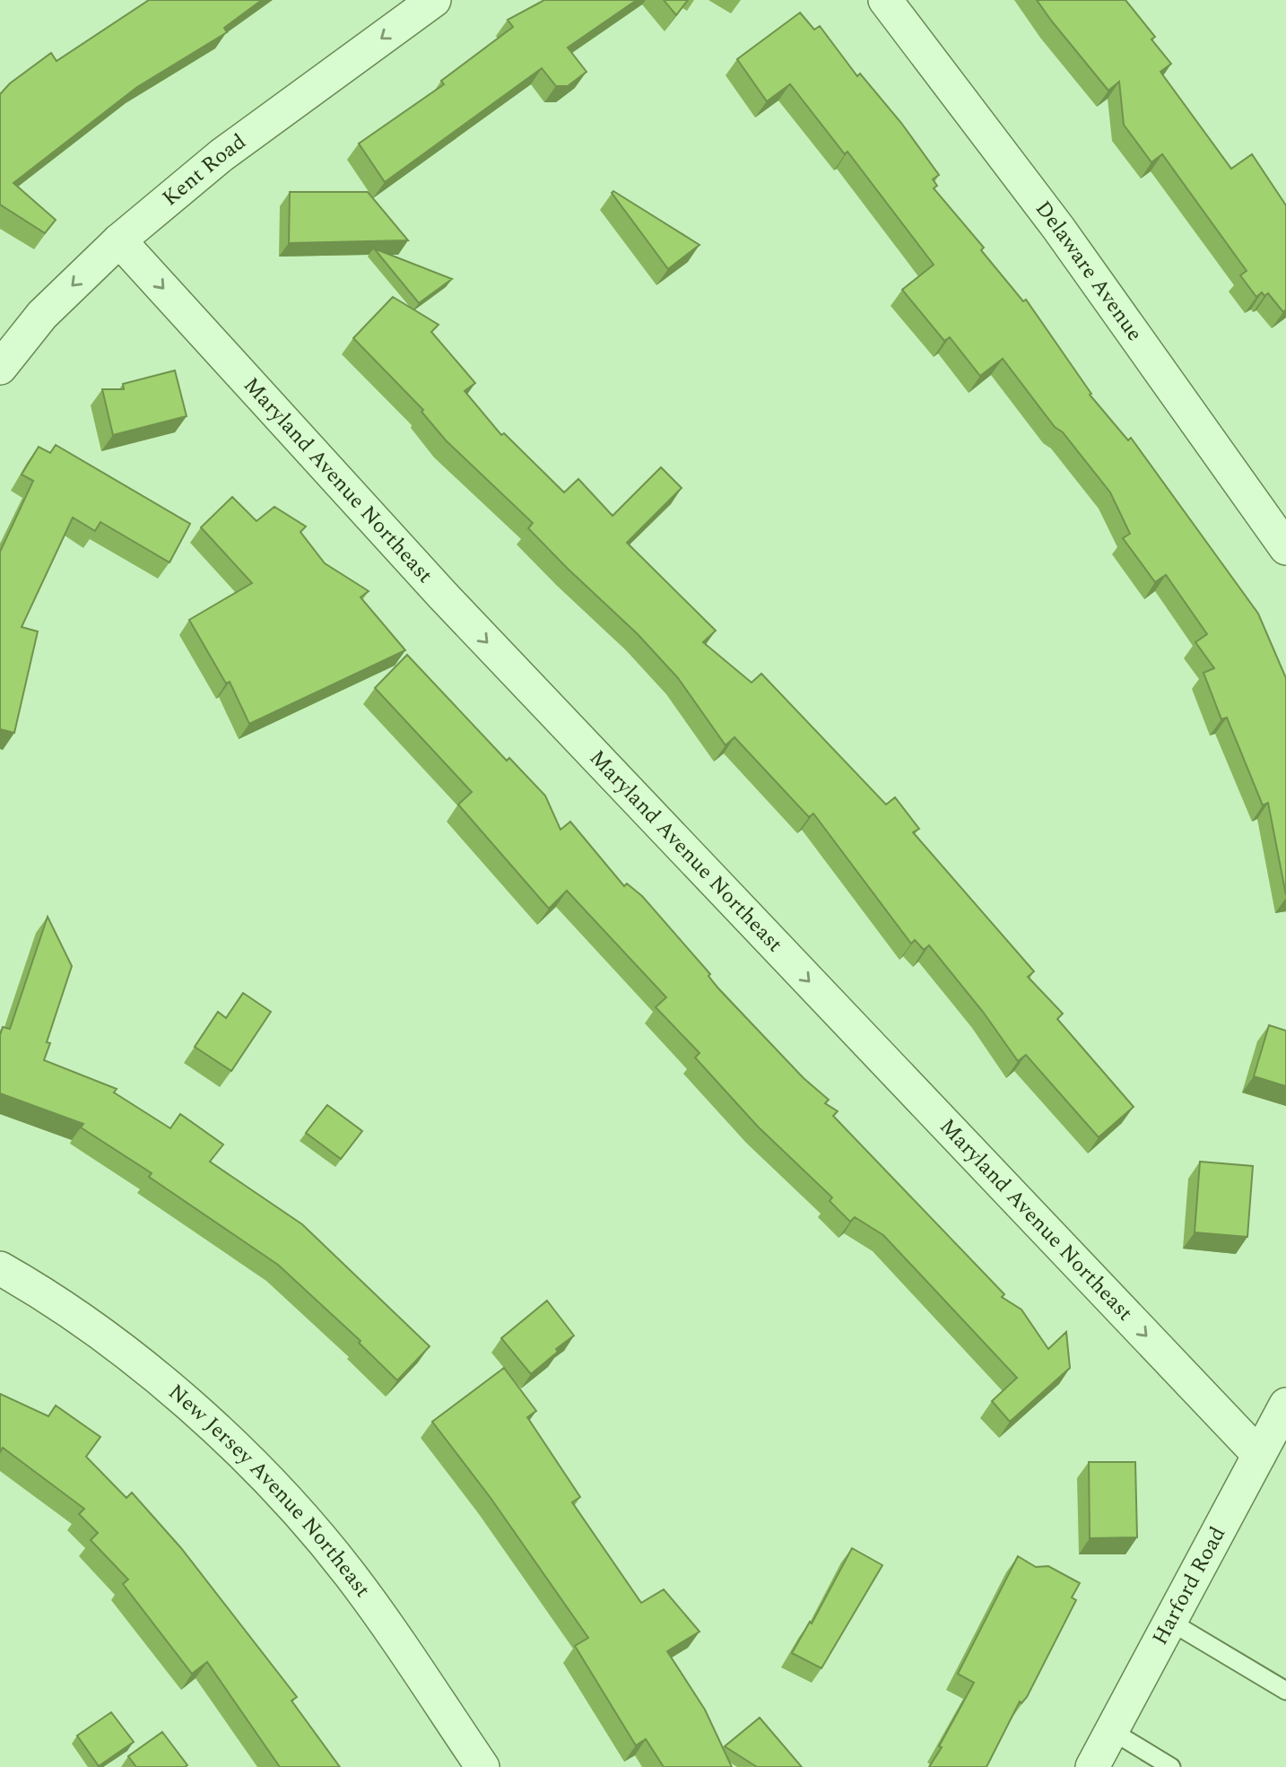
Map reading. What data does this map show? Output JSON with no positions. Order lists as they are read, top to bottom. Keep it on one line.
{"streets":{"street":["Kent Road","Delaware Avenue","Maryland Avenue Northeast","New Jersey Avenue Northeast","Harford Road"]},"crossings":[["Kent Road","Maryland Avenue Northeast"],["Maryland Avenue Northeast","Harford Road"]],"one_way":["Kent Road","Maryland Avenue Northeast"]}
